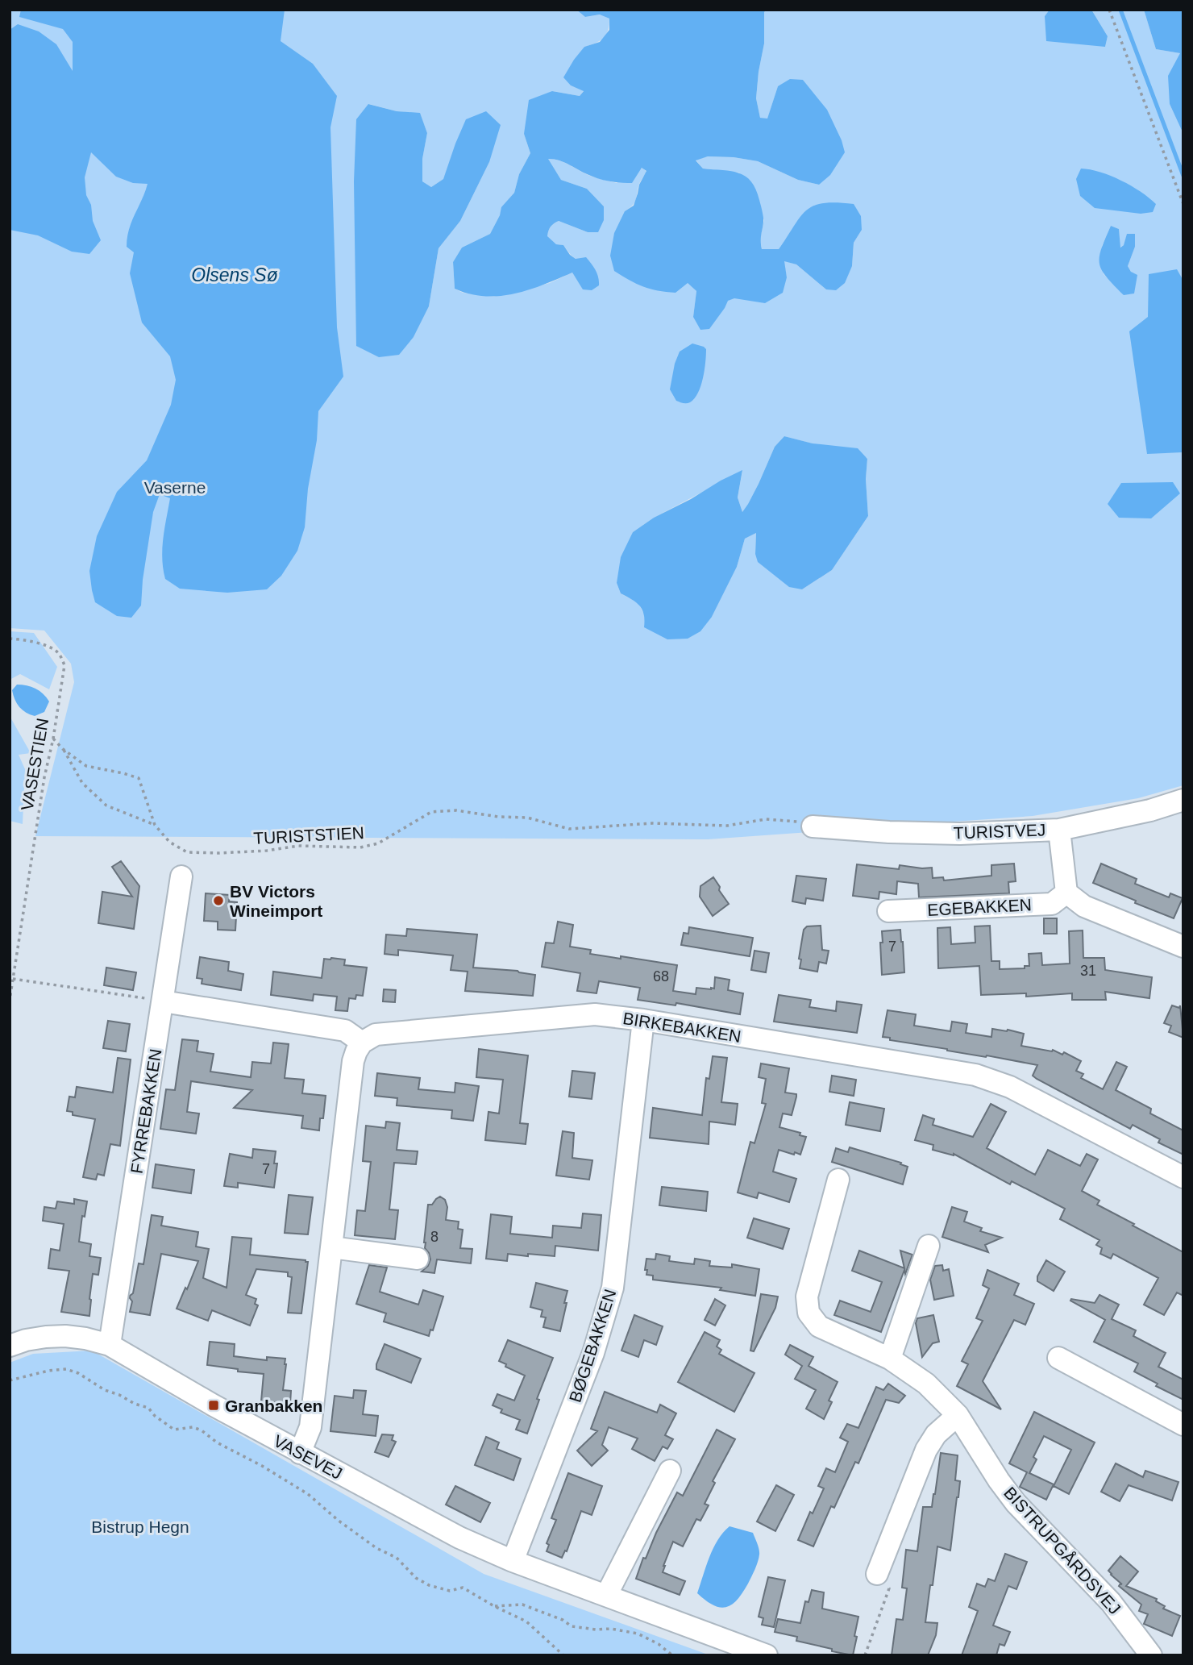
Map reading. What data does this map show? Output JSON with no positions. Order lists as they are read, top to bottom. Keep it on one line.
{"streets":{"street":["TURISTVEJ","EGEBAKKEN","BIRKEBAKKEN","FYRREBAKKEN","BØGEBAKKEN","VASEVEJ","BISTRUPGÅRDSVEJ"],"path":["VASESTIEN","TURISTSTIEN"]},"crossings":[["VASESTIEN","TURISTSTIEN"],["TURISTVEJ","TURISTSTIEN"],["BIRKEBAKKEN","BØGEBAKKEN"],["FYRREBAKKEN","VASEVEJ"],["BØGEBAKKEN","VASEVEJ"]],"water":["Olsens Sø"],"parks":["Vaserne","Bistrup Hegn"],"places":{"other":["BV Victors Wineimport"],"transit":["Granbakken"]},"house_numbers":["7","31","68","7","8"]}
